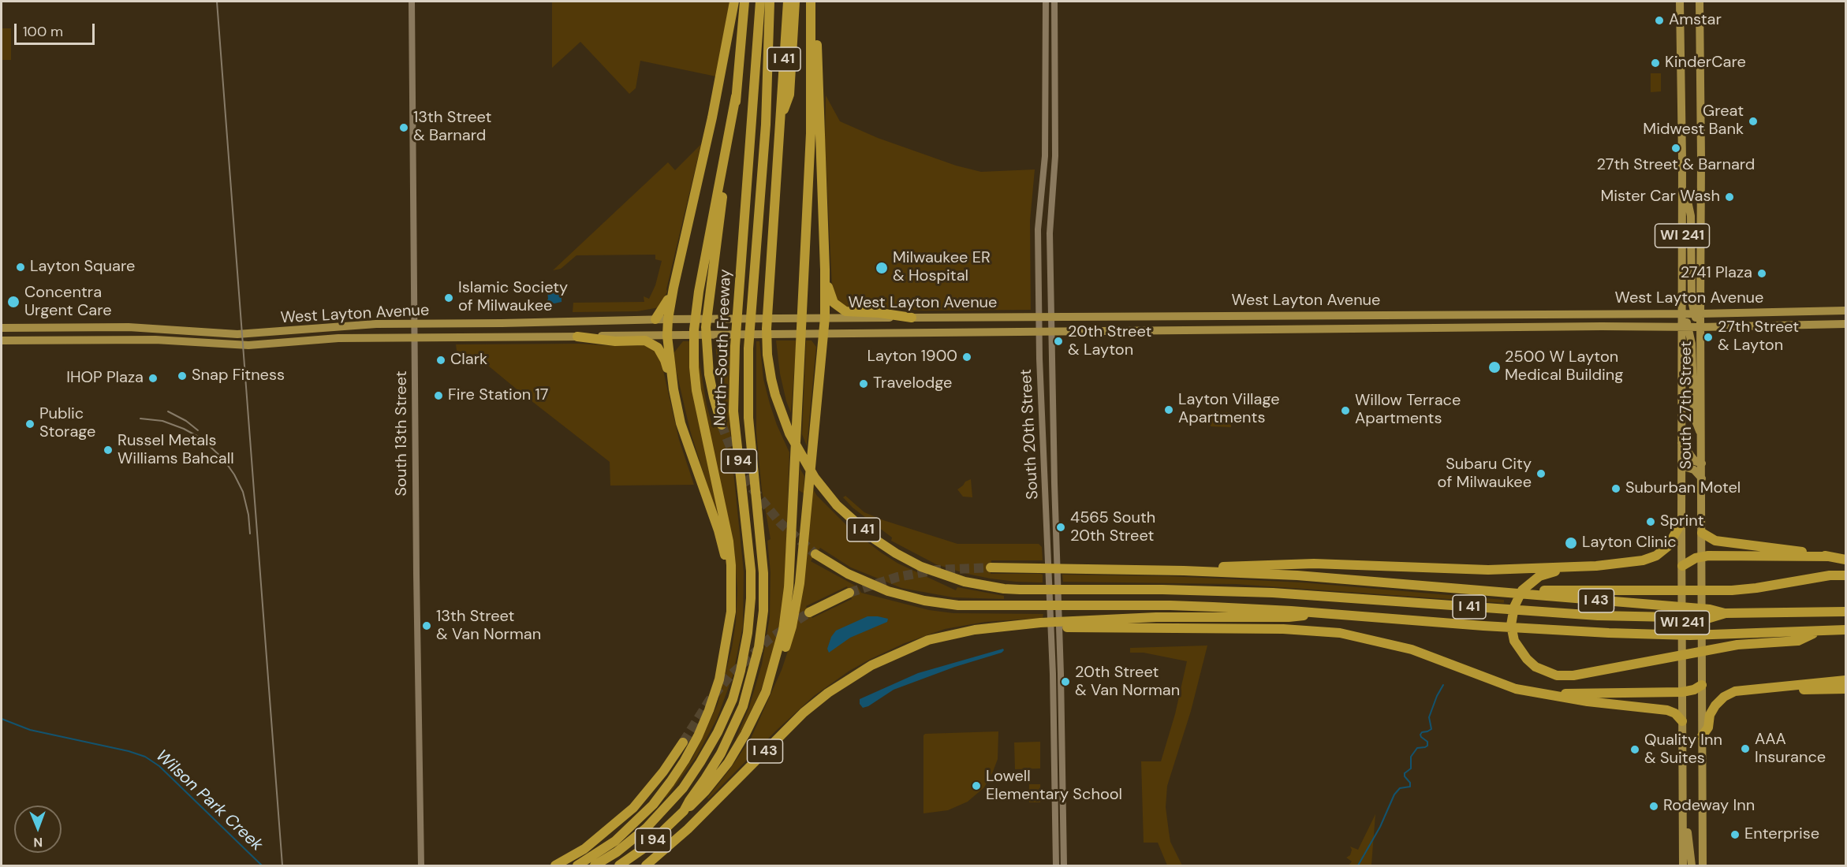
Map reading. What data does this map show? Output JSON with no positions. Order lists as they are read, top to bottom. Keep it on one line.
{"streets":{"highway":["I 41","North-South Freeway","I 94","I 43"],"main road":["WI 241","West Layton Avenue","South 27th Street"],"street":["South 13th Street","South 20th Street"]},"crossings":[["I 41","I 43"],["WI 241","West Layton Avenue"],["West Layton Avenue","South 27th Street"],["West Layton Avenue","South 13th Street"],["West Layton Avenue","South 20th Street"]],"water":["Wilson Park Creek"],"places":["Amstar","KinderCare","Great Midwest Bank","13th Street & Barnard","27th Street & Barnard","Mister Car Wash","Layton Square","Milwaukee ER & Hospital","2741 Plaza","Islamic Society of Milwaukee","Concentra Urgent Care","27th Street & Layton","20th Street & Layton","Layton 1900","Clark","2500 W Layton Medical Building","Snap Fitness","IHOP Plaza","Travelodge","Fire Station 17","Layton Village Apartments","Willow Terrace Apartments","Public Storage","Russel Metals Williams Bahcall","Subaru City of Milwaukee","Suburban Motel","Sprint","4565 South 20th Street","Layton Clinic","13th Street & Van Norman","20th Street & Van Norman","AAA Insurance","Quality Inn & Suites","Lowell Elementary School","Rodeway Inn","Enterprise"],"scale_bar":"100 m","north":"bottom"}
